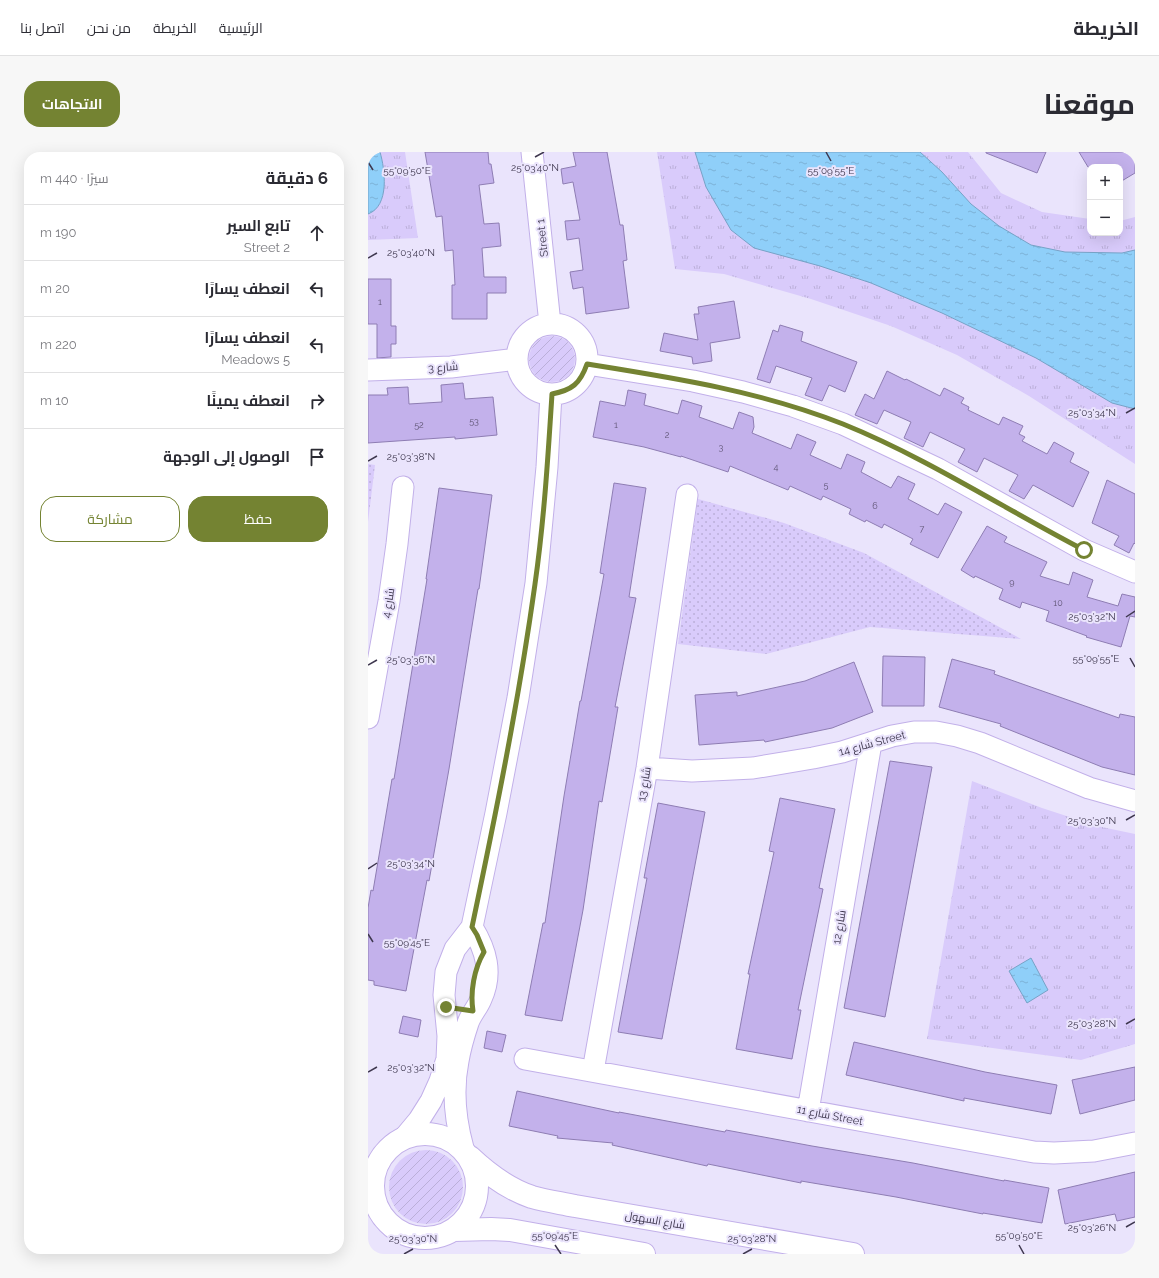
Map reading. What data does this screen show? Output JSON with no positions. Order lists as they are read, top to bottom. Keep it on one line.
{"streets":{"main road":["شارع السهول"],"street":["Street 1","شارع 3","شارع 4","شارع 14 Street","شارع 13","شارع 12","شارع 11 Street"]},"crossings":[["Street 1","شارع 3"],["شارع 14 Street","شارع 13"],["شارع 14 Street","شارع 12"],["شارع 13","شارع 11 Street"],["شارع 12","شارع 11 Street"]],"house_numbers":["1","53","52","1","2","3","4","5","6","7","9","10"],"page":{"header":"الخريطة","nav":["الرئيسية","الخريطة","من نحن","اتصل بنا"],"title":"موقعنا","buttons":["الاتجاهات",["حفظ","مشاركة"]],"heading":["6 دقيقة","سيرًا · 440 m"],"map_buttons":["+","−"],"list":[["تابع السير","Street 2","190 m"],["انعطف يسارًا","20 m"],["انعطف يسارًا","Meadows 5","220 m"],["انعطف يمينًا","10 m"],"الوصول إلى الوجهة"]},"coordinates":["25°03'40\"N","55°09'50\"E","55°09'55\"E","25°03'34\"N","25°03'38\"N","25°03'32\"N","25°03'36\"N","25°03'30\"N","55°09'45\"E","25°03'28\"N","25°03'26\"N"]}
